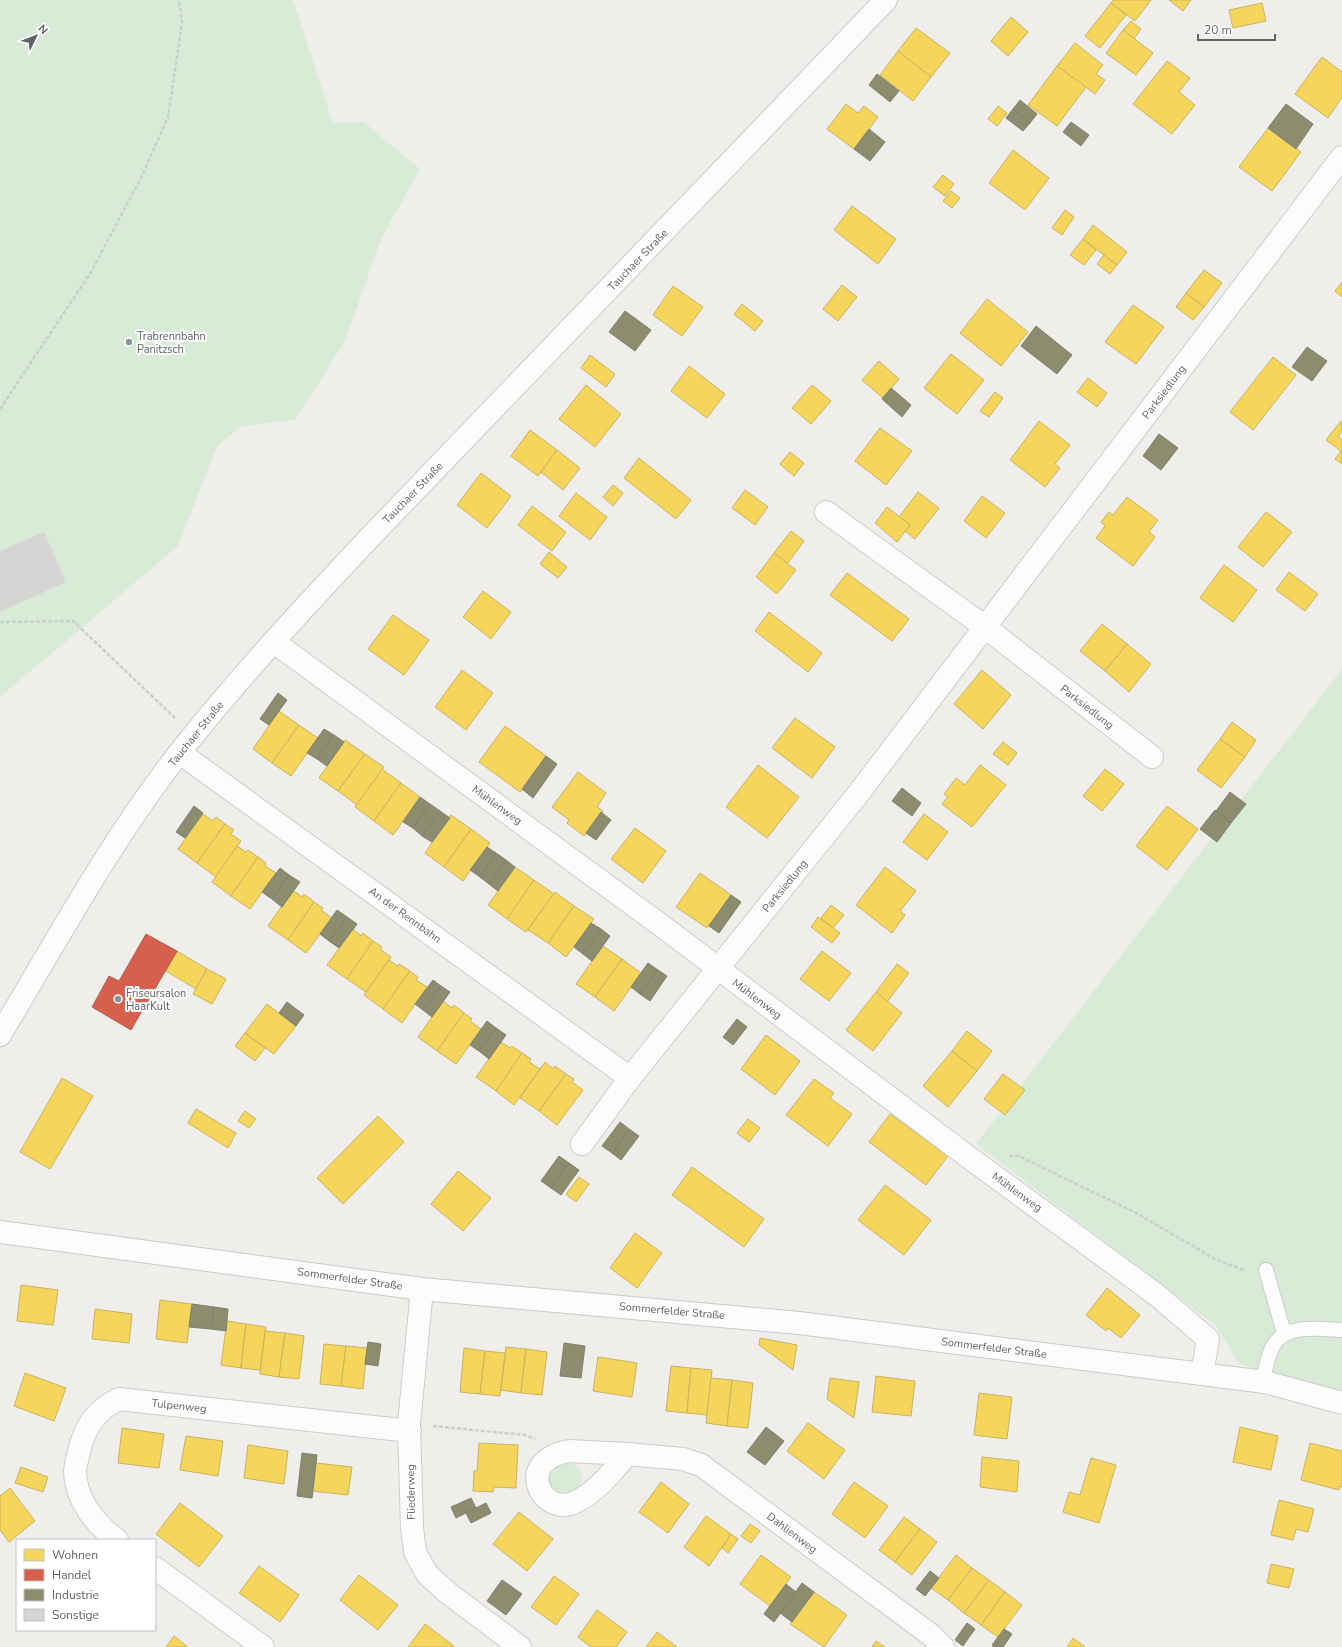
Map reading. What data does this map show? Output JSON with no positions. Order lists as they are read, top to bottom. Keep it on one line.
{"streets":{"street":["Tauchaer Straße","Parksiedlung","Mühlenweg","An der Rennbahn","Sommerfelder Straße","Tulpenweg","Fliederweg","Dahlienweg"]},"crossings":[["Tauchaer Straße","Mühlenweg"],["Tauchaer Straße","An der Rennbahn"],["Parksiedlung","Mühlenweg"],["Parksiedlung","An der Rennbahn"],["Mühlenweg","Sommerfelder Straße"],["Sommerfelder Straße","Fliederweg"],["Tulpenweg","Fliederweg"]],"places":["Trabrennbahn Panitzsch","Friseursalon HaarKult"],"legend":["Wohnen","Handel","Industrie","Sonstige"],"scale_bar":"20 m","north":"top right"}
